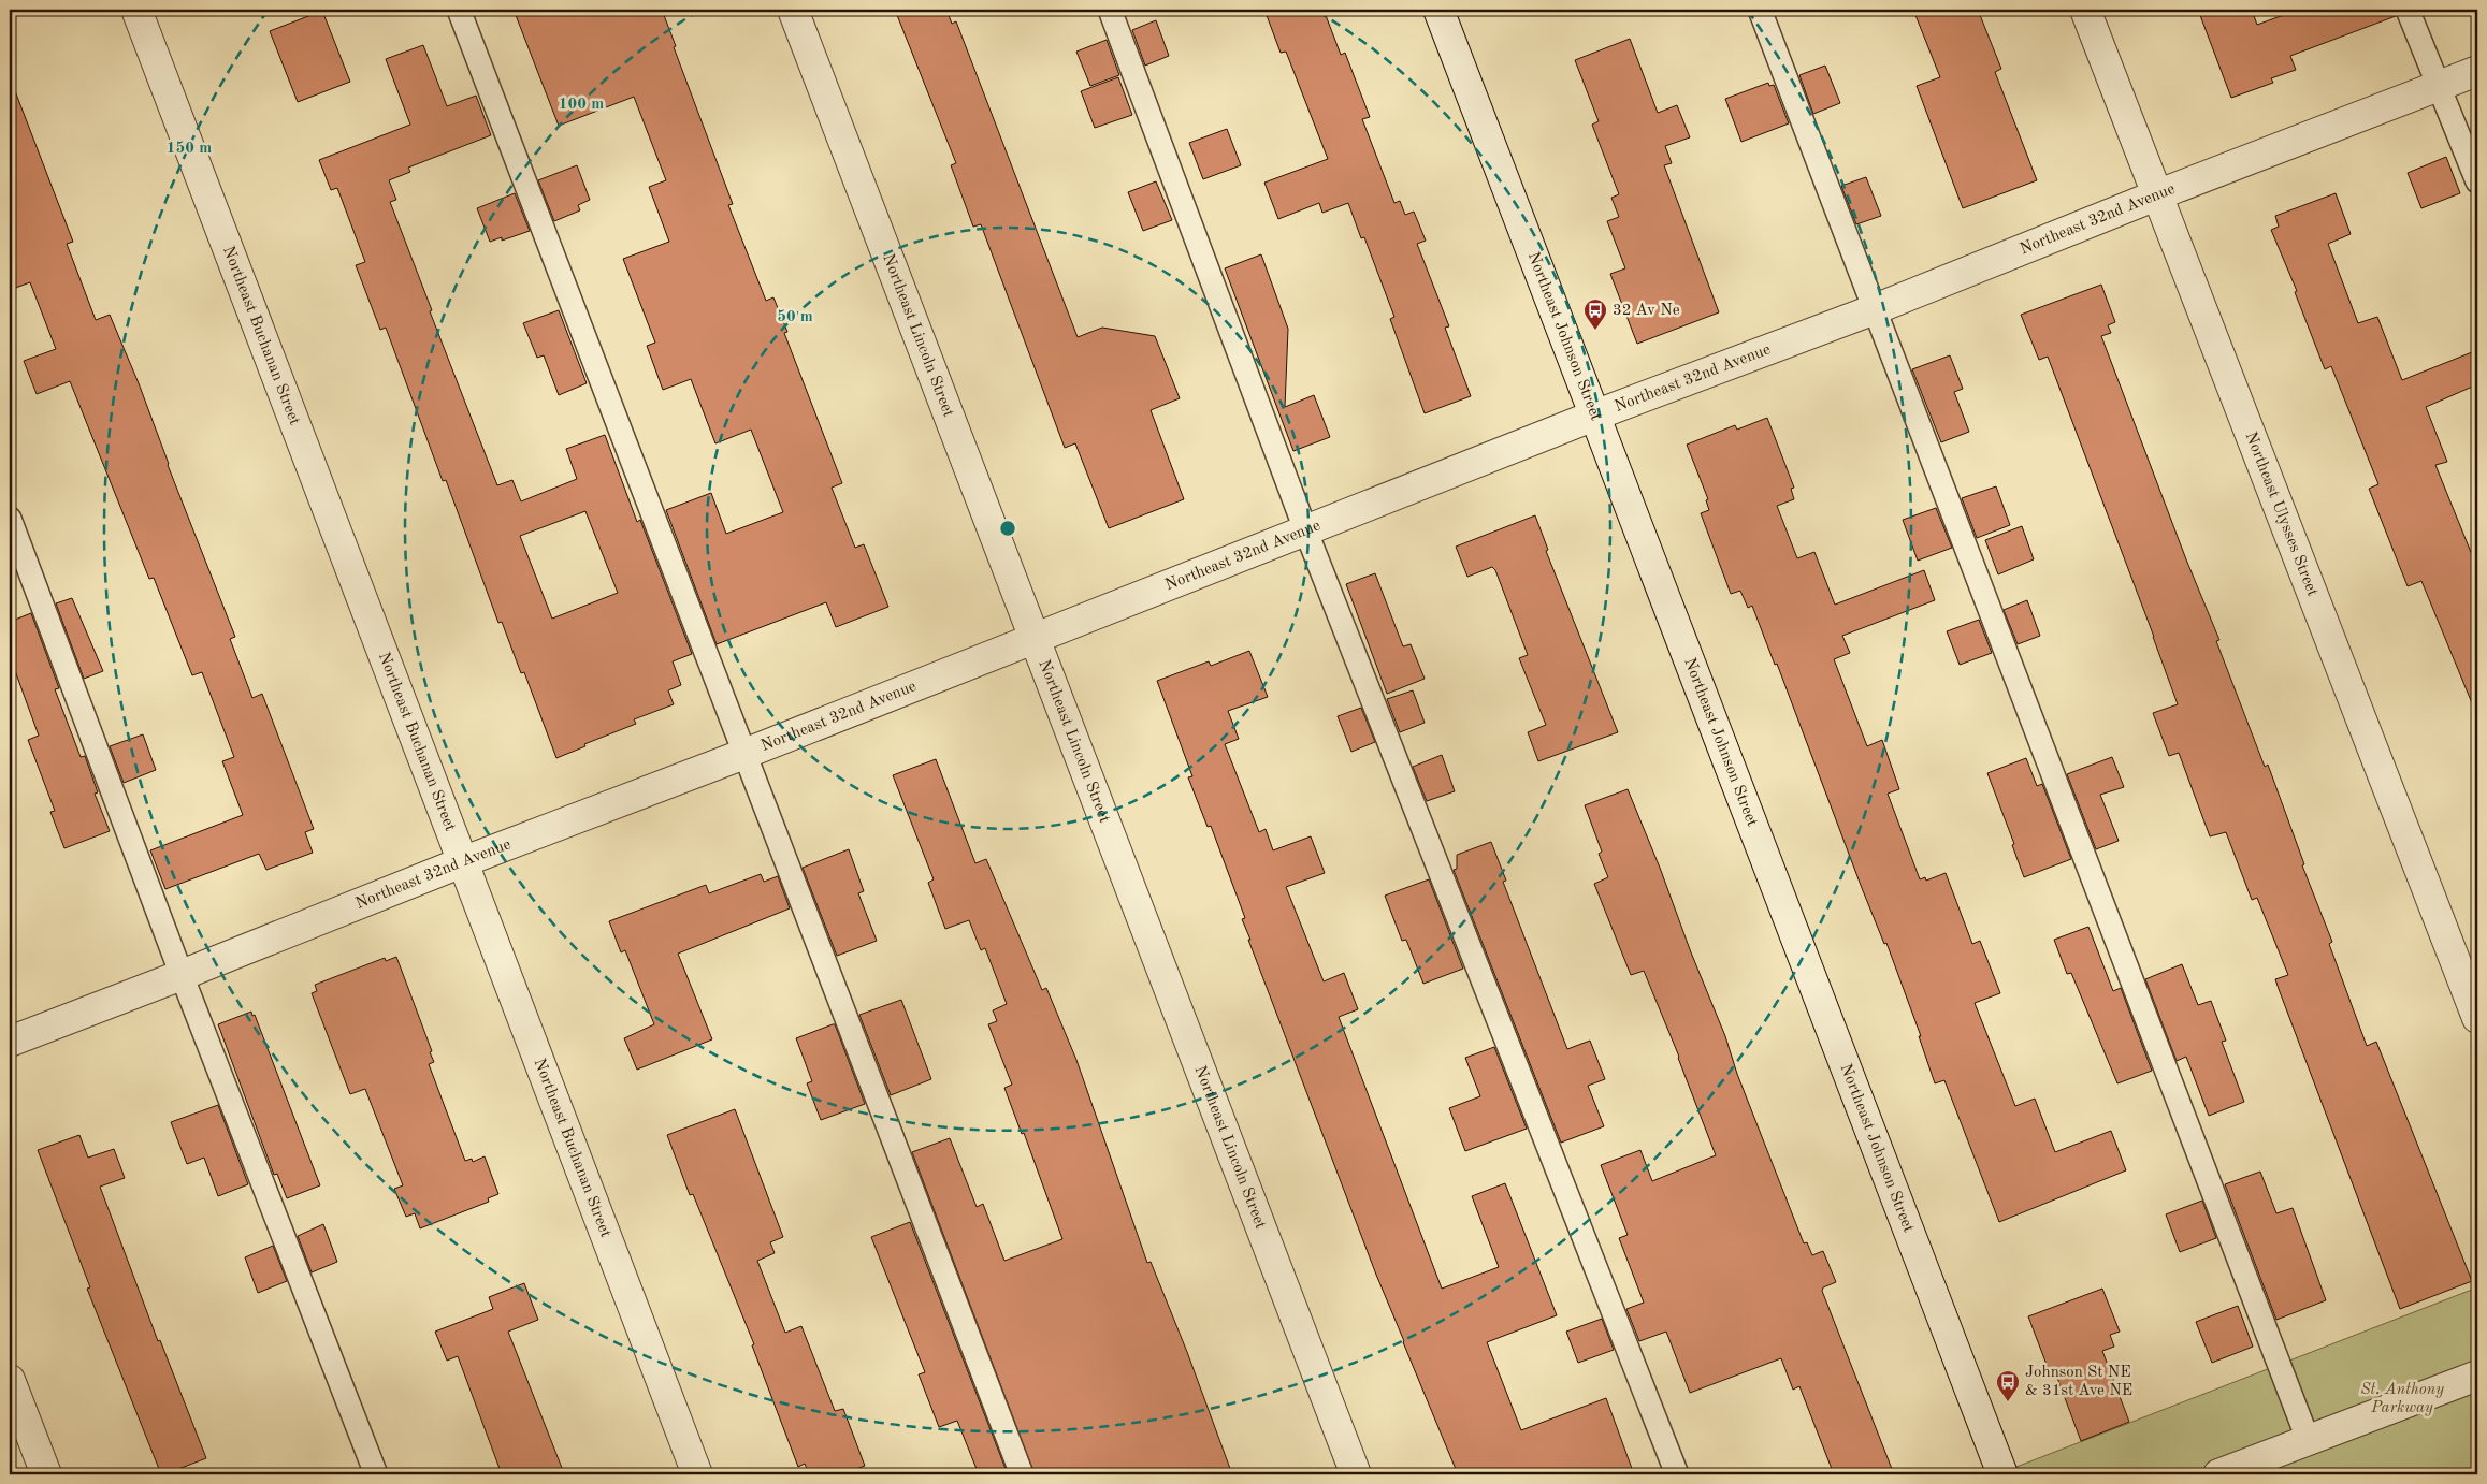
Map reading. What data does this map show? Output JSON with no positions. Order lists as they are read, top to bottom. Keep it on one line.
{"streets":{"street":["Northeast 32nd Avenue","Northeast Buchanan Street","Northeast Lincoln Street","Northeast Johnson Street","Northeast Ulysses Street"]},"crossings":[["Northeast 32nd Avenue","Northeast Buchanan Street"],["Northeast 32nd Avenue","Northeast Lincoln Street"],["Northeast 32nd Avenue","Northeast Johnson Street"],["Northeast 32nd Avenue","Northeast Ulysses Street"]],"parks":["St. Anthony Parkway"],"places":{"bus stop":["32 Av Ne","Johnson St NE & 31st Ave NE"]},"rings":["100 m","150 m","50 m"]}
